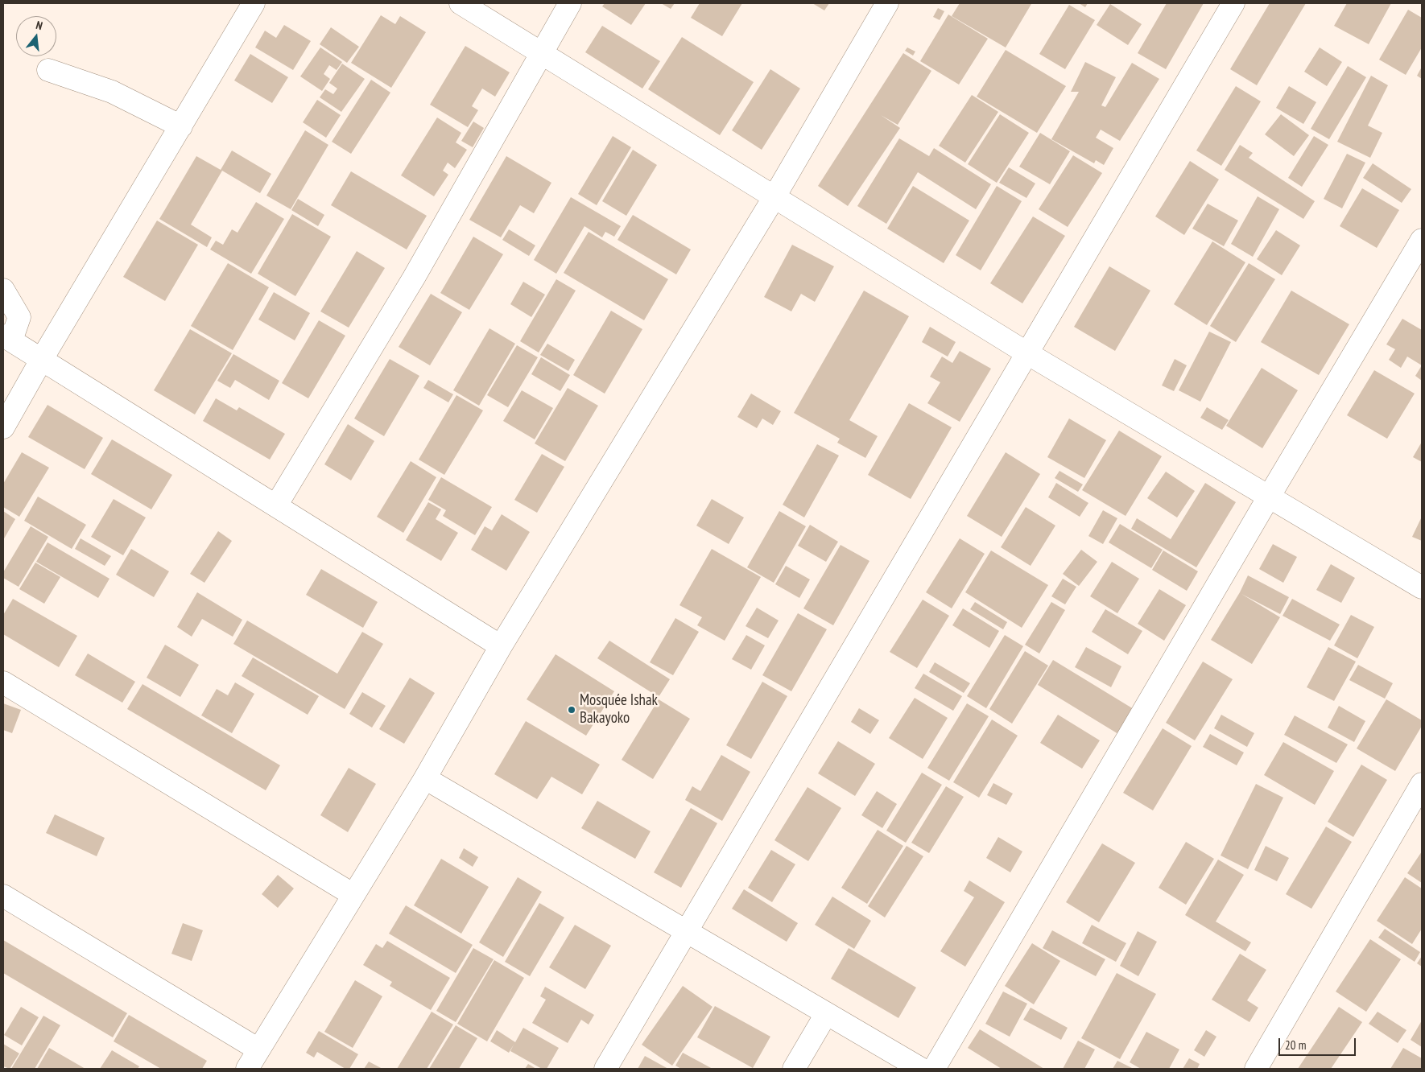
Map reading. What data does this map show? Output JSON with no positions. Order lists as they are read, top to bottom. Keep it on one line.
{"places":["Mosquée Ishak Bakayoko"],"scale_bar":"20 m","north":"top"}
